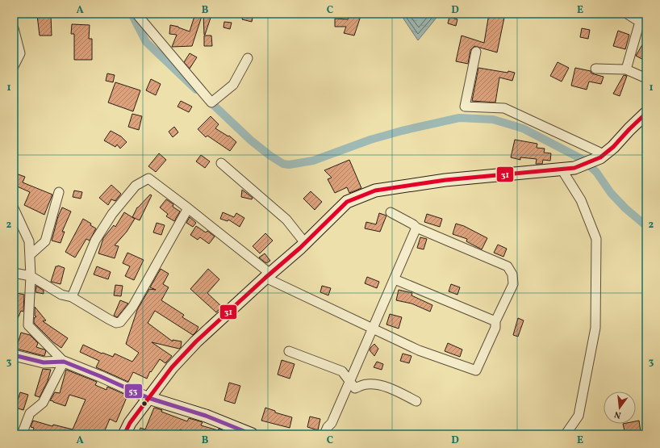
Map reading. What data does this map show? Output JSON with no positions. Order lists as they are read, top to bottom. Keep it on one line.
{"lines":["transit line 31","transit line 53"],"north":"bottom","grid":{"columns":["A","B","C","D","E"],"rows":["1","2","3"]}}
